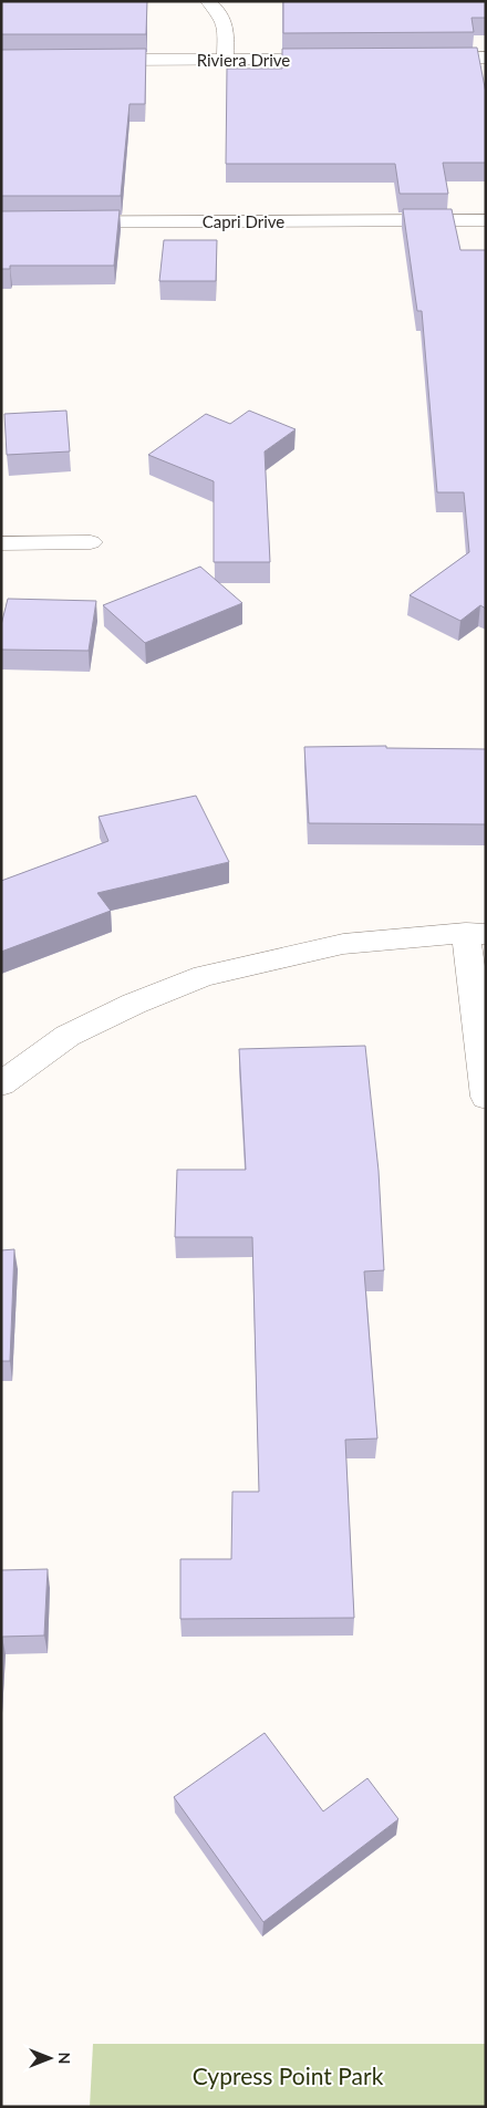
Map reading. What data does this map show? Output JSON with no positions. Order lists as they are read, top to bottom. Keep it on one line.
{"streets":{"street":["Riviera Drive","Capri Drive"]},"parks":["Cypress Point Park"],"north":"right"}
